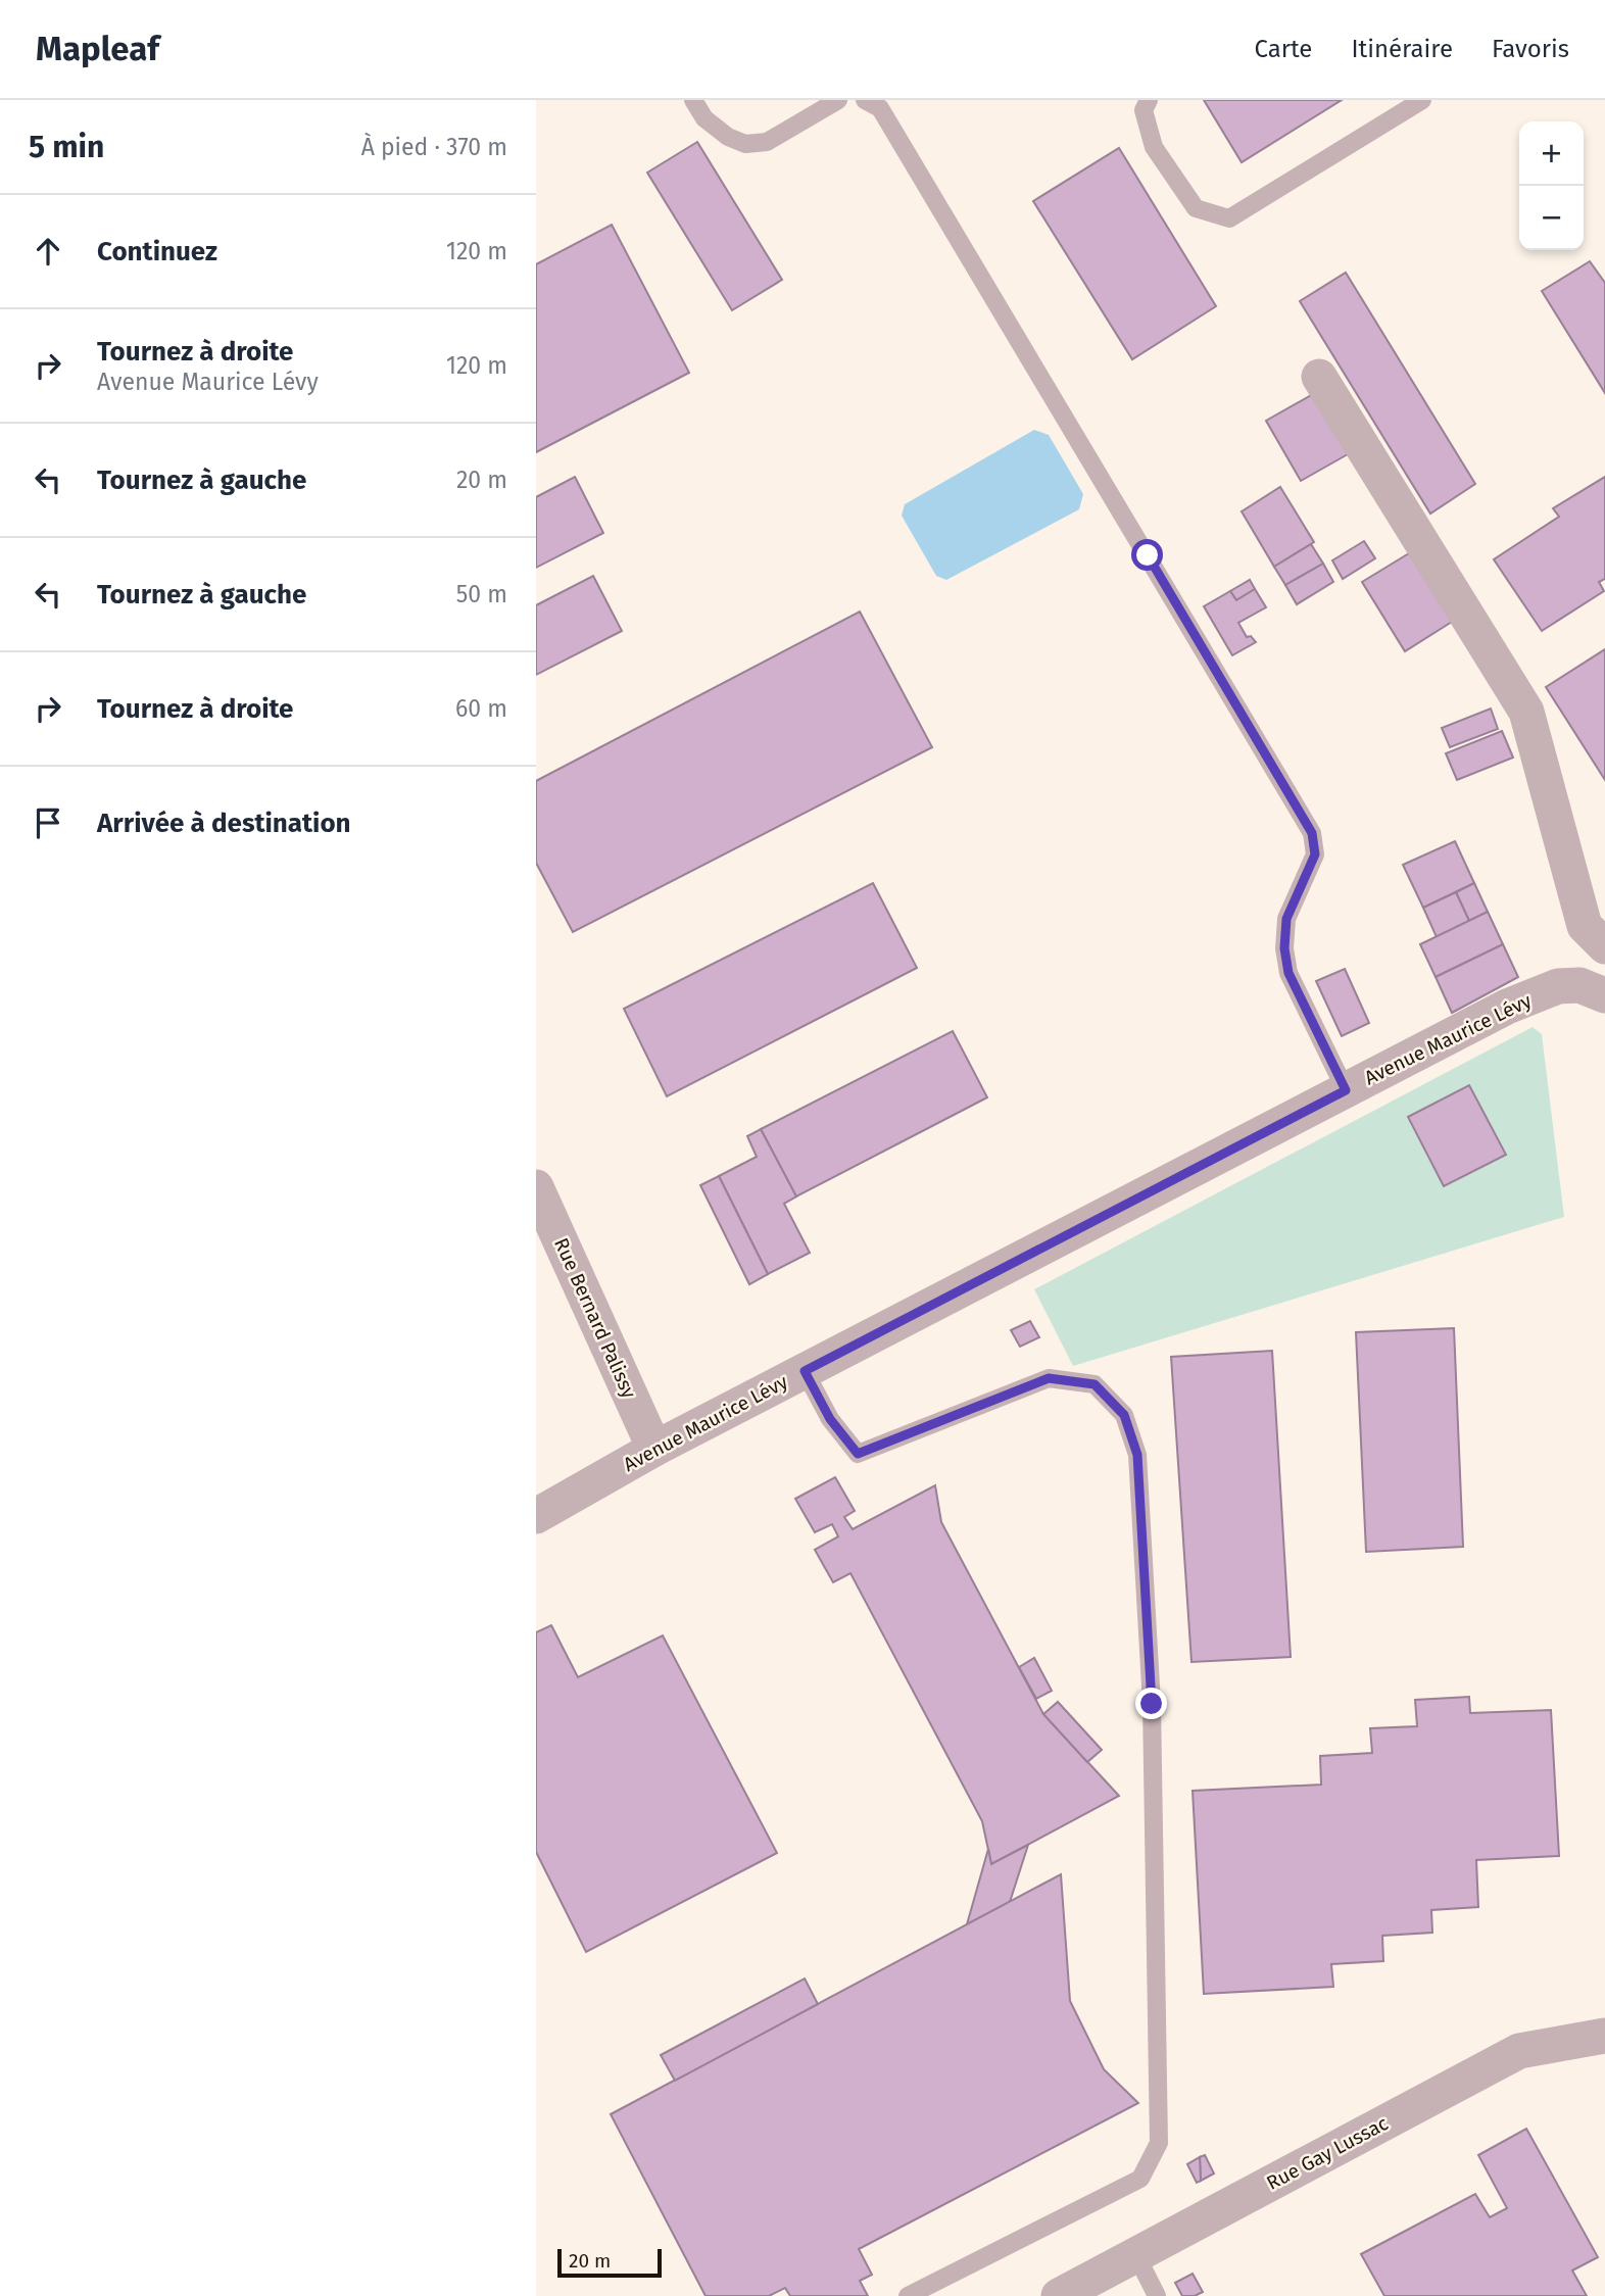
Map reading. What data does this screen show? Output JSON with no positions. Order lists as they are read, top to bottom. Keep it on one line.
{"streets":{"street":["Avenue Maurice Lévy","Rue Bernard Palissy","Rue Gay Lussac"]},"crossings":[["Avenue Maurice Lévy","Rue Bernard Palissy"]],"scale_bar":"20 m","page":{"header":"Mapleaf","nav":["Carte","Itinéraire","Favoris"],"heading":["5 min","À pied · 370 m"],"map_buttons":["+","−"],"list":[["Continuez","120 m"],["Tournez à droite","Avenue Maurice Lévy","120 m"],["Tournez à gauche","20 m"],["Tournez à gauche","50 m"],["Tournez à droite","60 m"],"Arrivée à destination"],"scale":"20 m"}}
